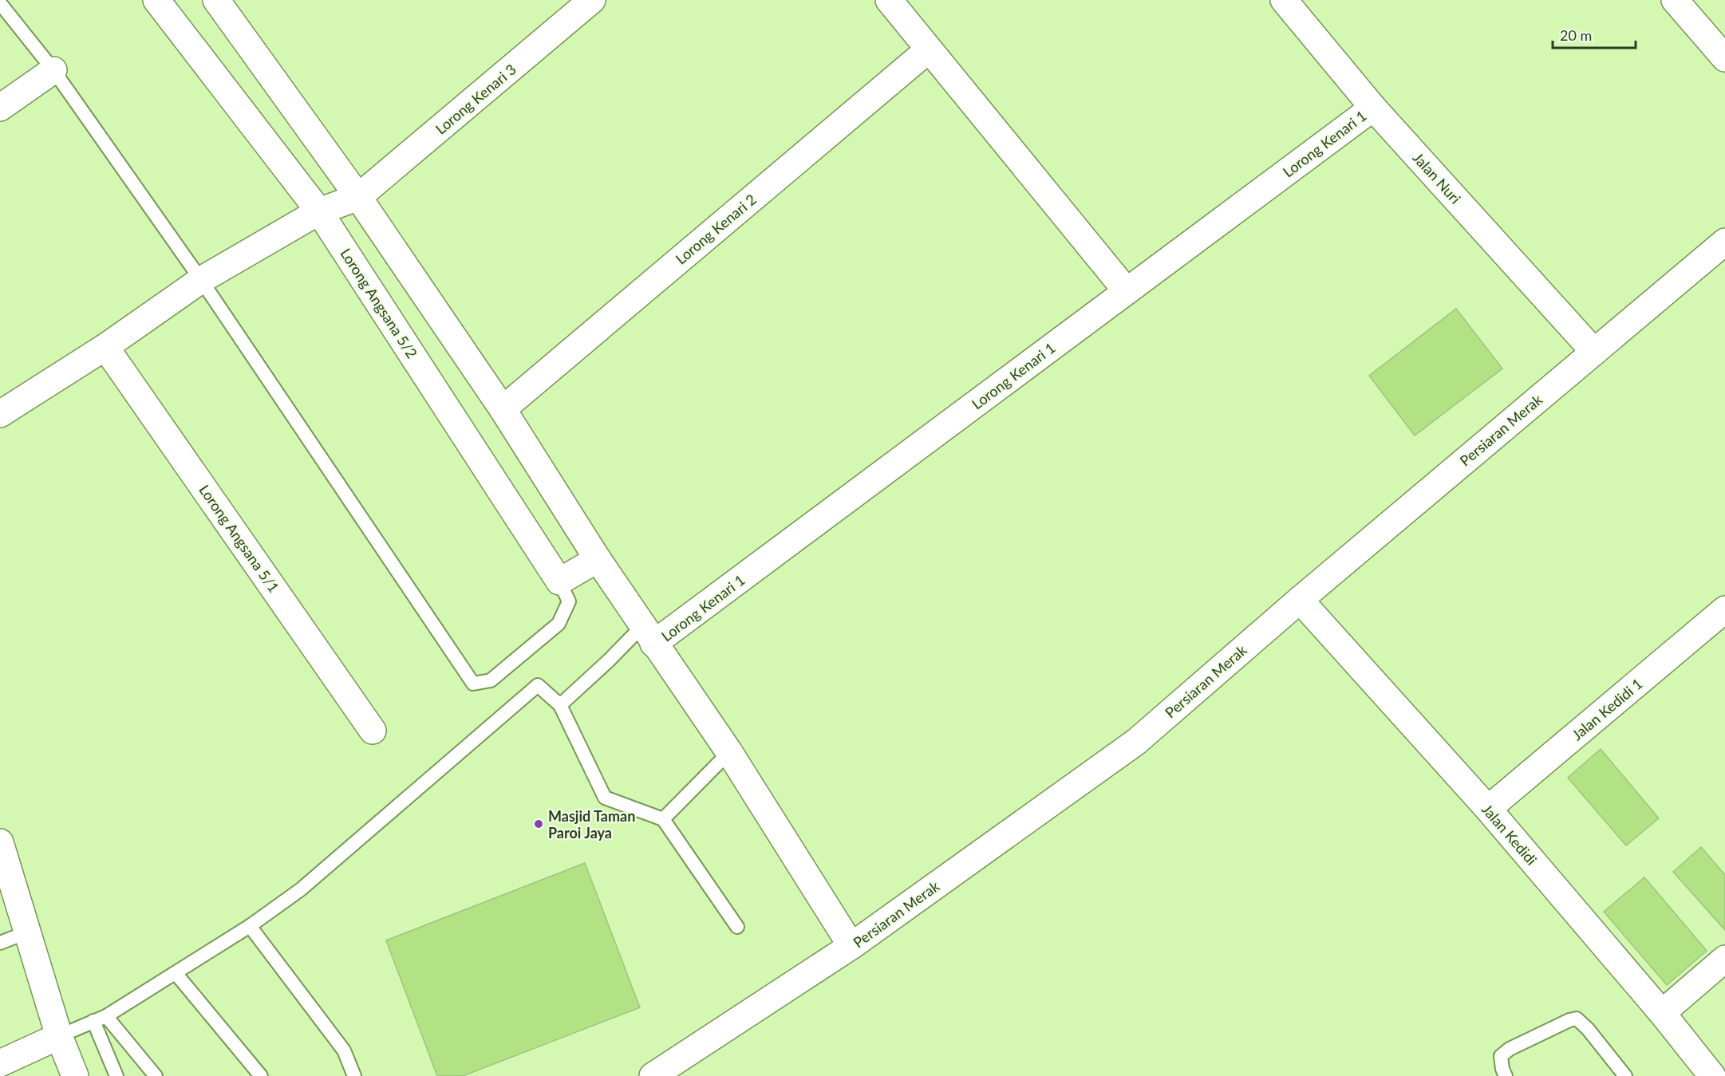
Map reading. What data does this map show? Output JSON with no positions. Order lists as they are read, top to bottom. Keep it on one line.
{"streets":{"street":["Lorong Kenari 3","Lorong Kenari 1","Jalan Nuri","Lorong Kenari 2","Lorong Angsana 5/2","Persiaran Merak","Lorong Angsana 5/1","Jalan Kedidi 1","Jalan Kedidi"]},"crossings":[["Lorong Kenari 3","Lorong Angsana 5/2"],["Lorong Kenari 3","Lorong Angsana 5/1"],["Lorong Kenari 1","Jalan Nuri"],["Jalan Nuri","Persiaran Merak"],["Persiaran Merak","Jalan Kedidi"],["Jalan Kedidi 1","Jalan Kedidi"]],"places":["Masjid Taman Paroi Jaya"],"scale_bar":"20 m"}
